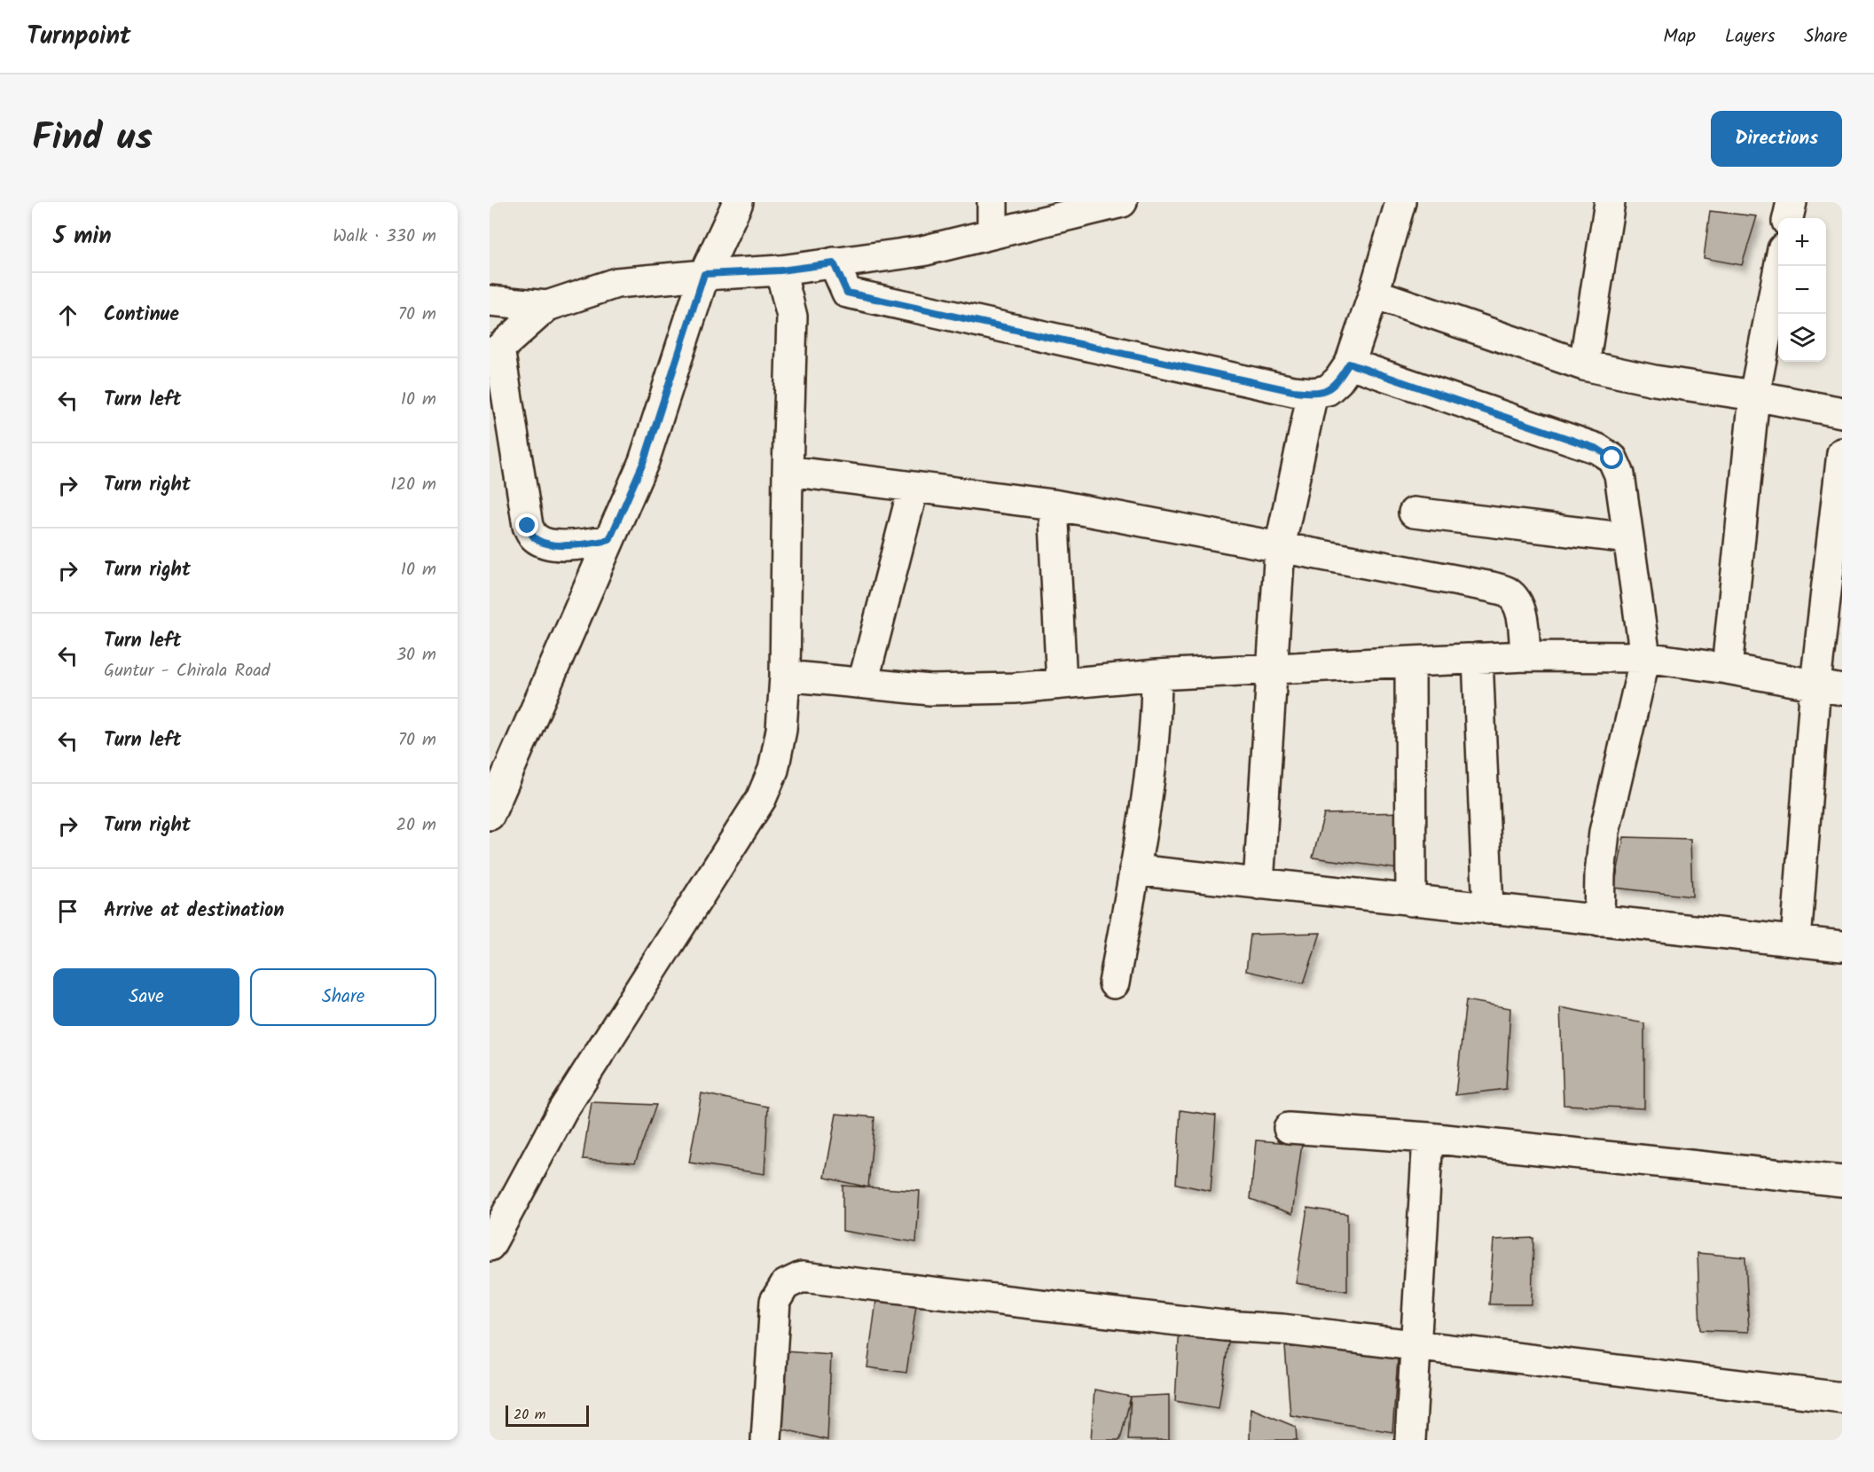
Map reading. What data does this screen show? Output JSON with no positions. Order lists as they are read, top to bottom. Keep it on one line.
{"scale_bar":"20 m","page":{"header":"Turnpoint","nav":["Map","Layers","Share"],"title":"Find us","buttons":["Directions",["Save","Share"]],"heading":["5 min","Walk · 330 m"],"map_buttons":["+","−"],"list":[["Continue","70 m"],["Turn left","10 m"],["Turn right","120 m"],["Turn right","10 m"],["Turn left","Guntur - Chirala Road","30 m"],["Turn left","70 m"],["Turn right","20 m"],"Arrive at destination"],"scale":"20 m"}}
